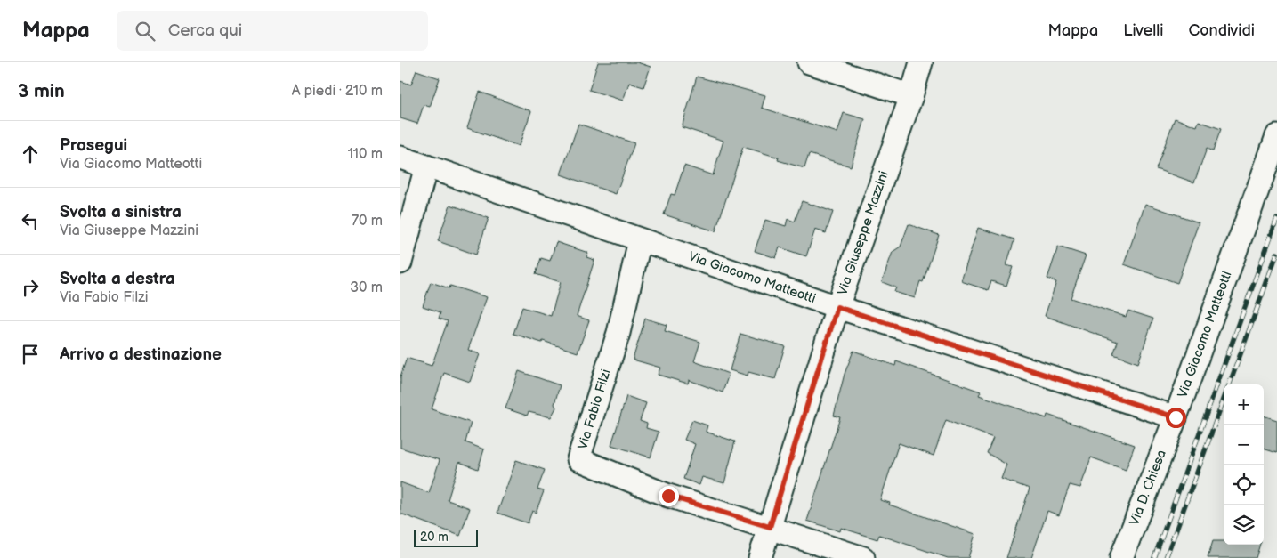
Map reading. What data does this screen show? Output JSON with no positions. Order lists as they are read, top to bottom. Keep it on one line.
{"streets":{"street":["Via Giuseppe Mazzini","Via Giacomo Matteotti","Via Fabio Filzi","Via D. Chiesa"]},"crossings":[["Via Giuseppe Mazzini","Via Giacomo Matteotti"],["Via Giuseppe Mazzini","Via Fabio Filzi"],["Via Giacomo Matteotti","Via Fabio Filzi"],["Via Giacomo Matteotti","Via D. Chiesa"]],"scale_bar":"20 m","page":{"header":"Mappa","search":"Cerca qui","nav":["Mappa","Livelli","Condividi"],"heading":["3 min","A piedi · 210 m"],"list":[["Prosegui","Via Giacomo Matteotti","110 m"],["Svolta a sinistra","Via Giuseppe Mazzini","70 m"],["Svolta a destra","Via Fabio Filzi","30 m"],"Arrivo a destinazione"],"map_buttons":["+","−"],"scale":"20 m"}}
